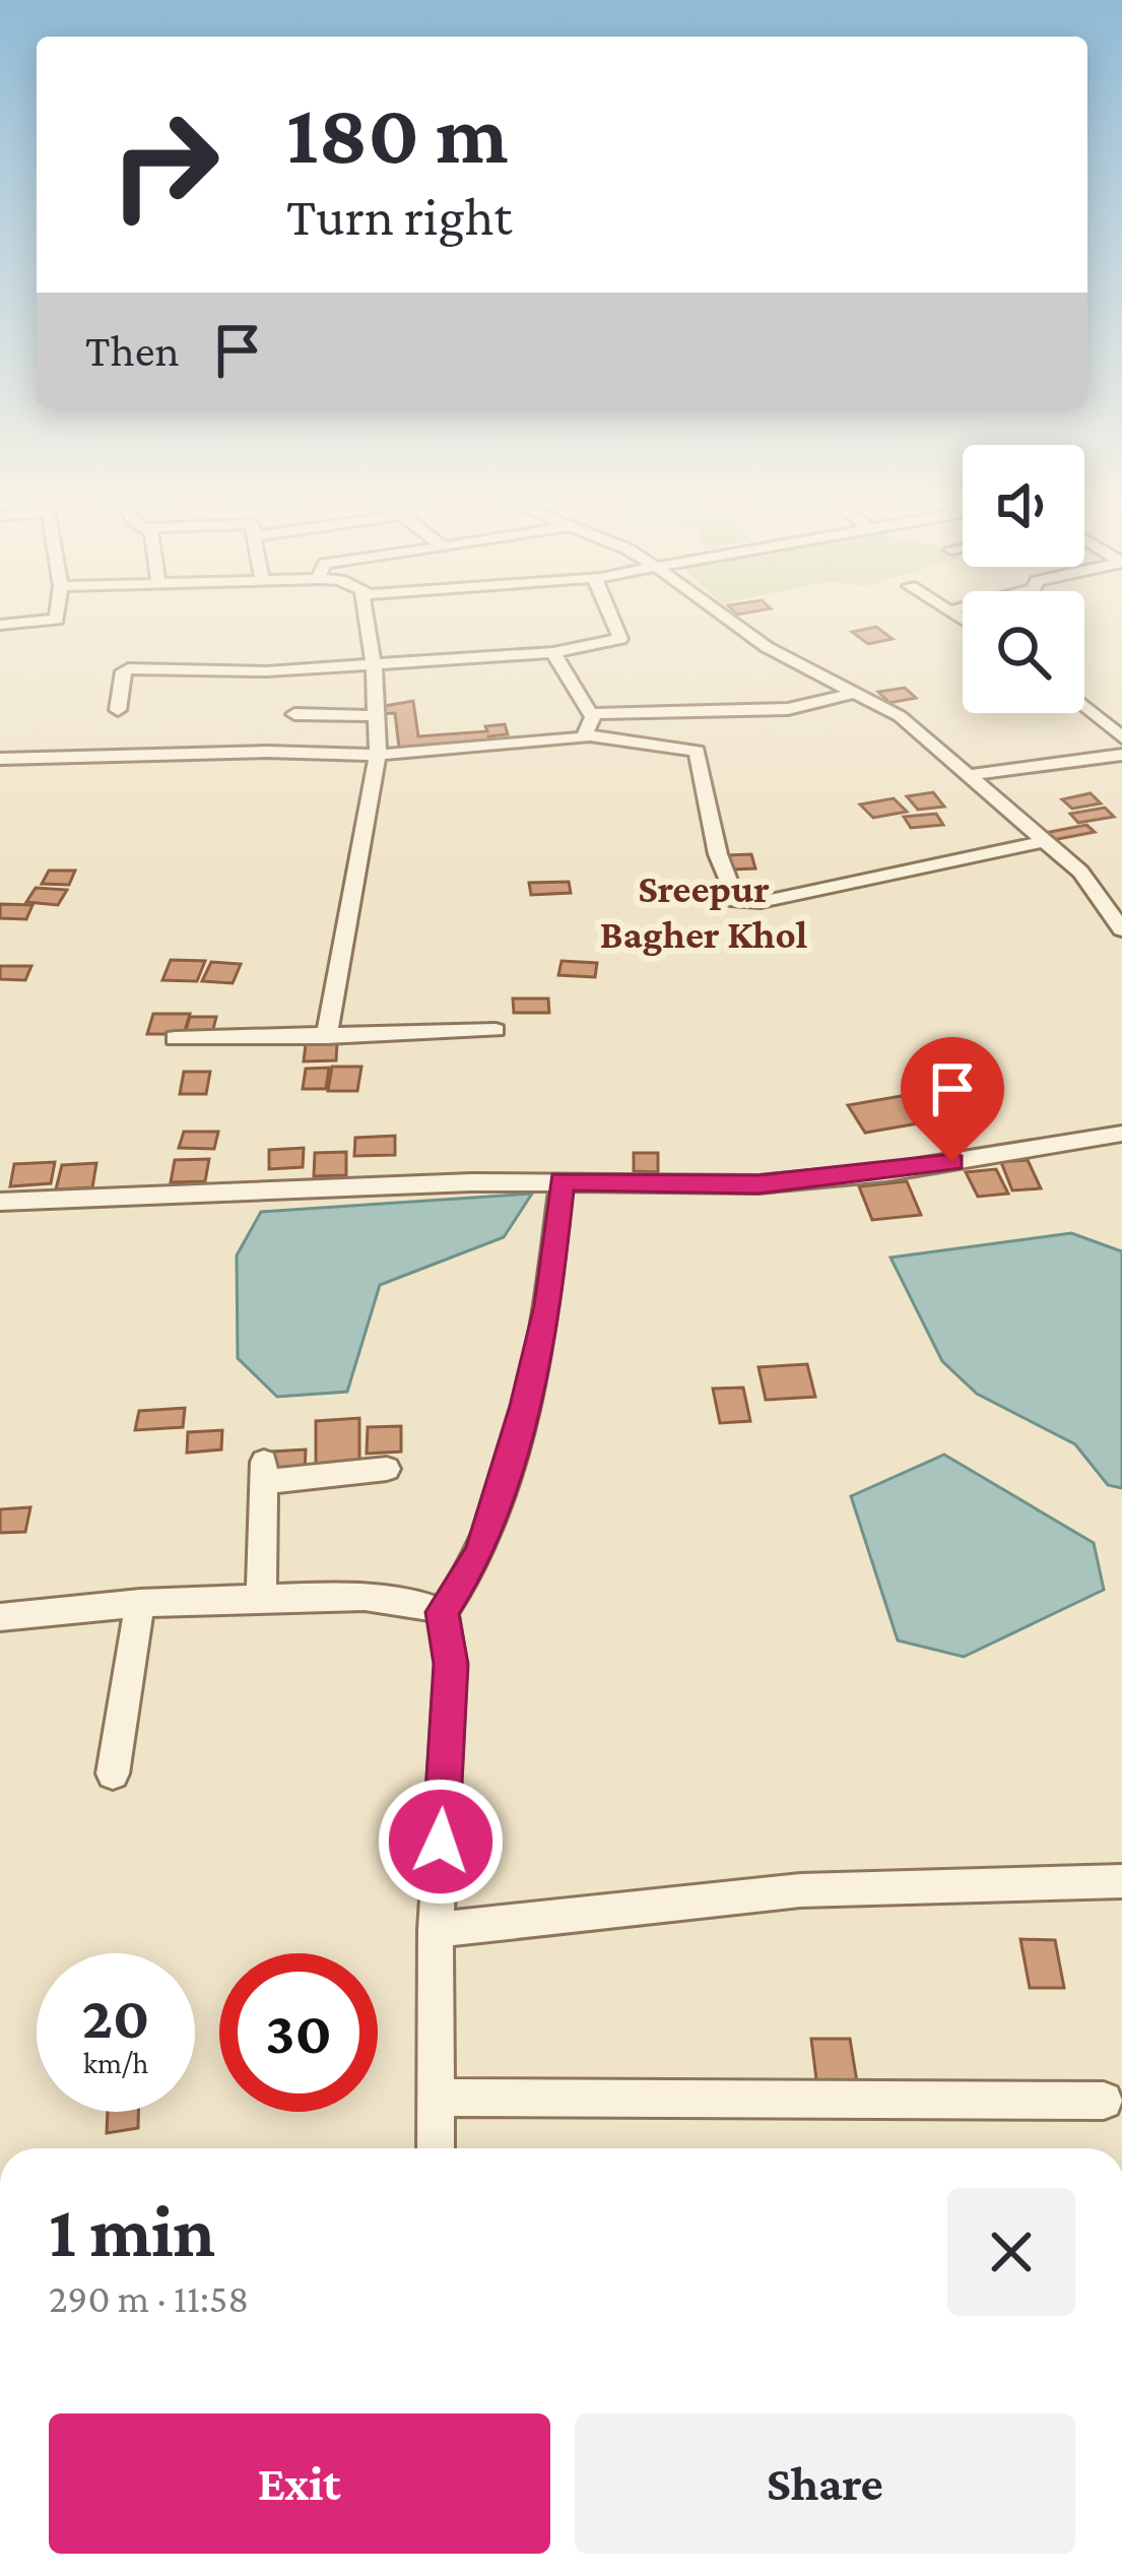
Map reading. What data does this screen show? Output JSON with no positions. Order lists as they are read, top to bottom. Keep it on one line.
{"districts":["Sreepur Bagher Khol"],"page":{"turn":["180 m","Turn right"],"then":"Then","speed":"20 km/h","limit":"30","heading":["1 min","290 m · 11:58"],"buttons":["Exit","Share"]}}
